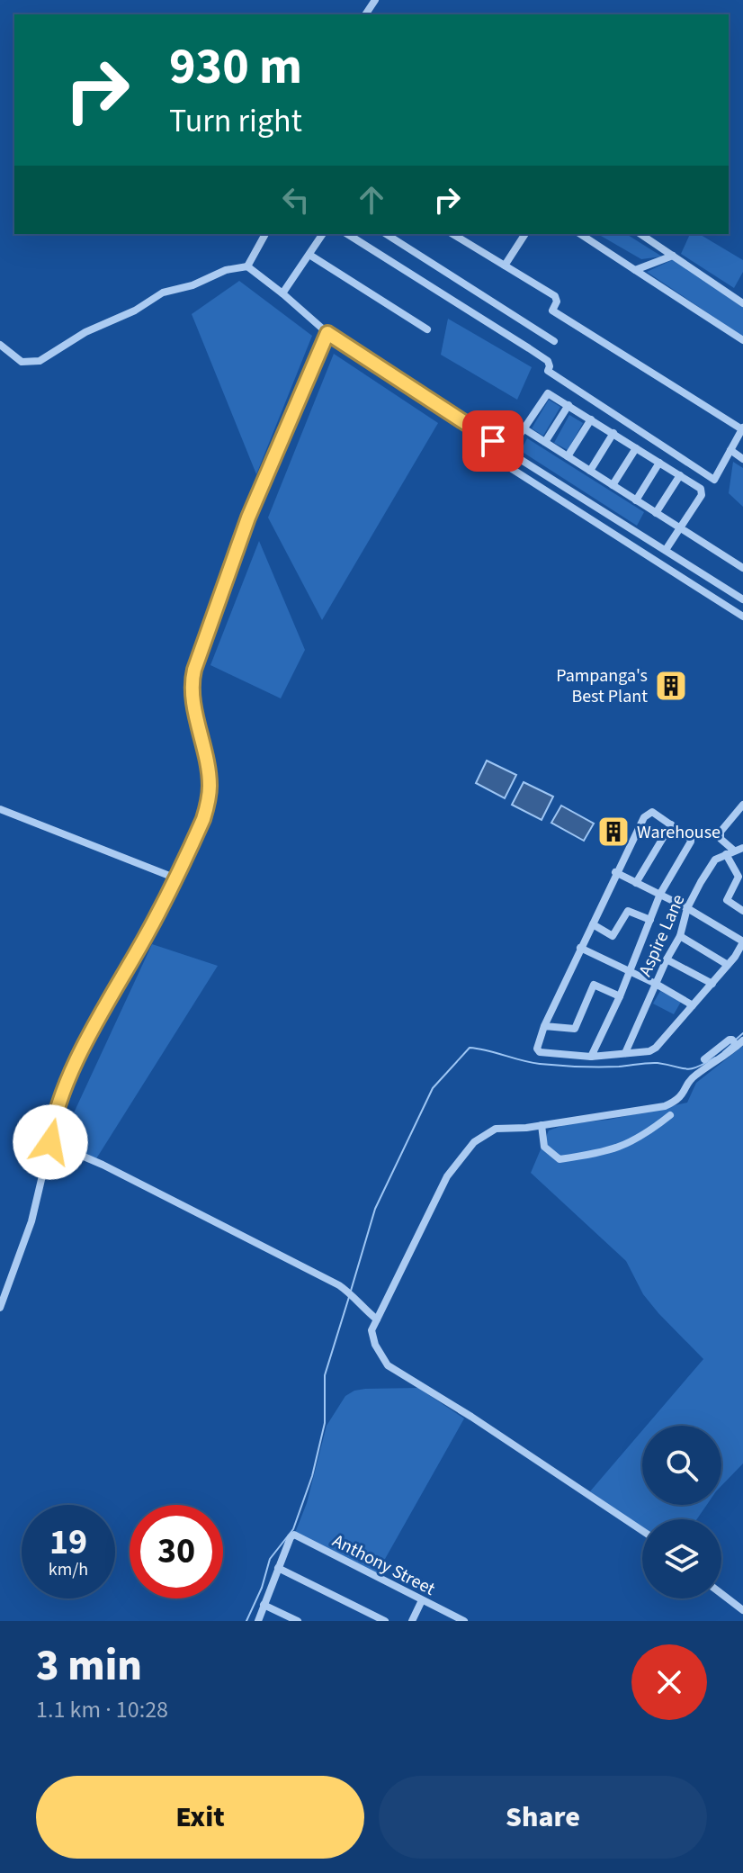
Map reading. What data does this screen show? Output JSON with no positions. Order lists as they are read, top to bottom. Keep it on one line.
{"streets":{"street":["Aspire Lane","Anthony Street"]},"places":{"building":["Pampanga's Best Plant","Warehouse"]},"page":{"turn":["930 m","Turn right"],"speed":"19 km/h","limit":"30","heading":["3 min","1.1 km · 10:28"],"buttons":["Exit","Share"]}}
